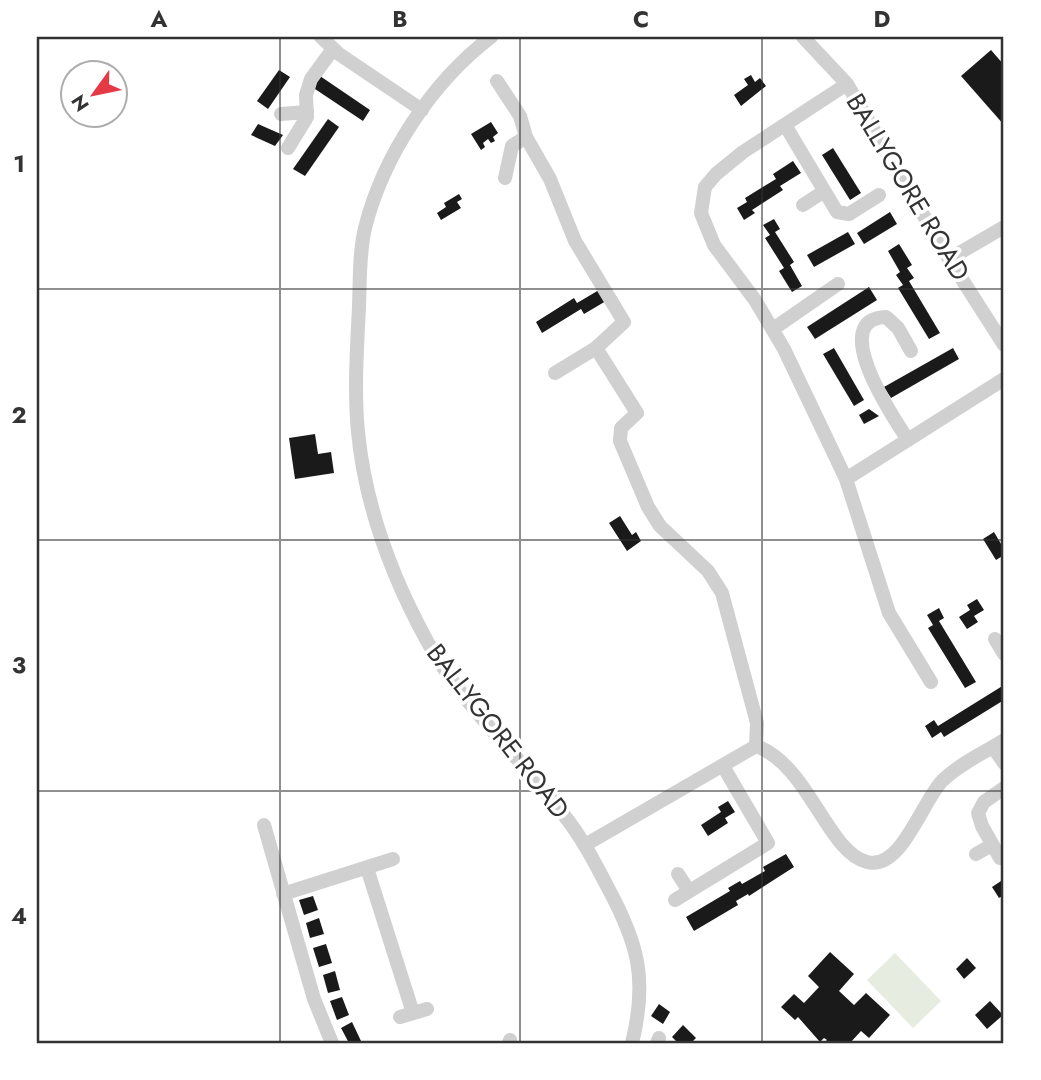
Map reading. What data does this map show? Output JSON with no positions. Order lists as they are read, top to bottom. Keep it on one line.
{"streets":{"street":["BALLYGORE ROAD"]},"north":"bottom left","grid":{"columns":["A","B","C","D"],"rows":["1","2","3","4"]}}
